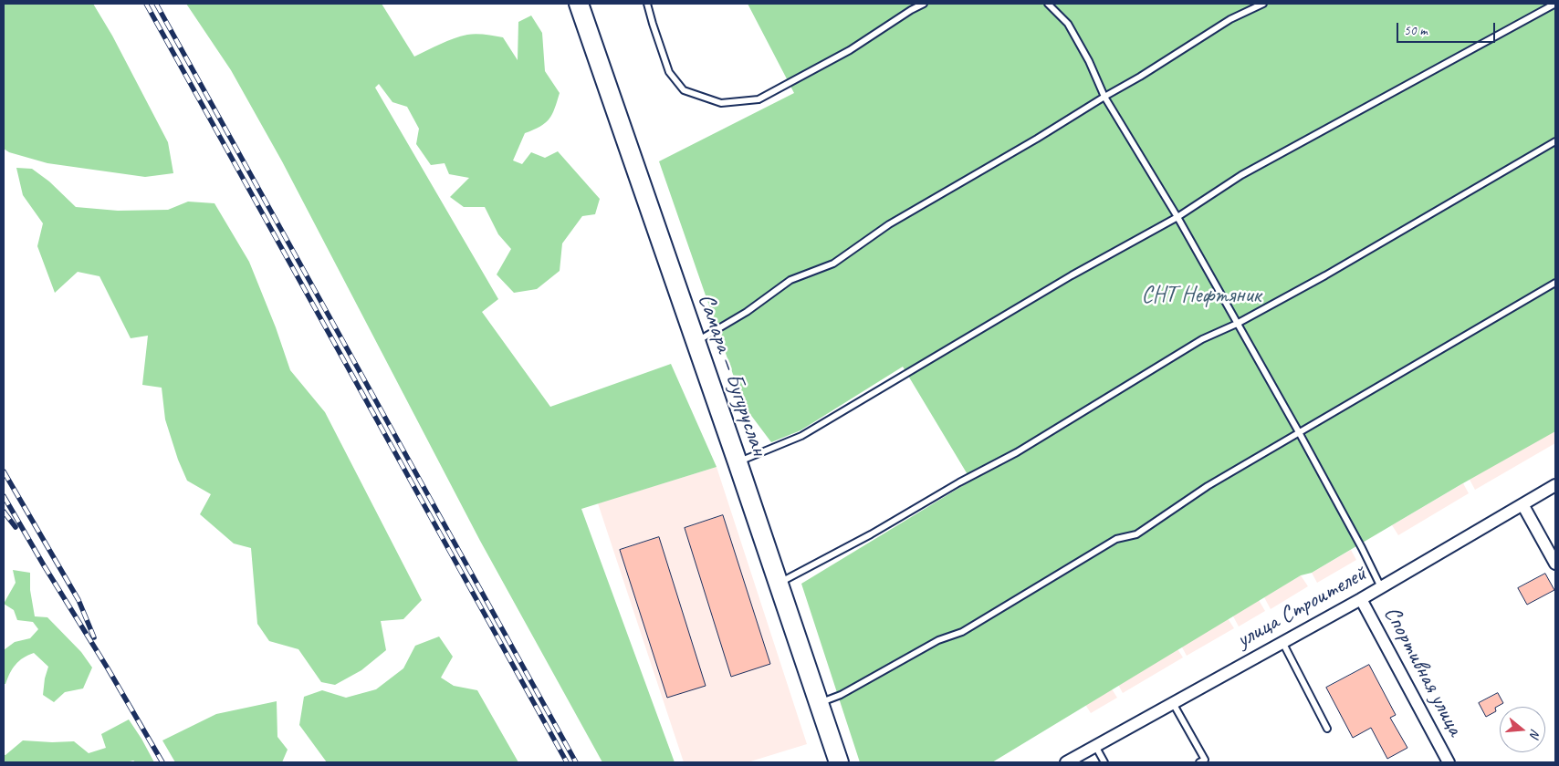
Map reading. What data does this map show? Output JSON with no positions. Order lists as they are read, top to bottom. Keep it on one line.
{"streets":{"main road":["Самара — Бугуруслан"],"street":["улица Строителей","Спортивная улица"]},"crossings":[["улица Строителей","Спортивная улица"]],"parks":["СНТ Нефтяник"],"scale_bar":"50 m","north":"right"}
